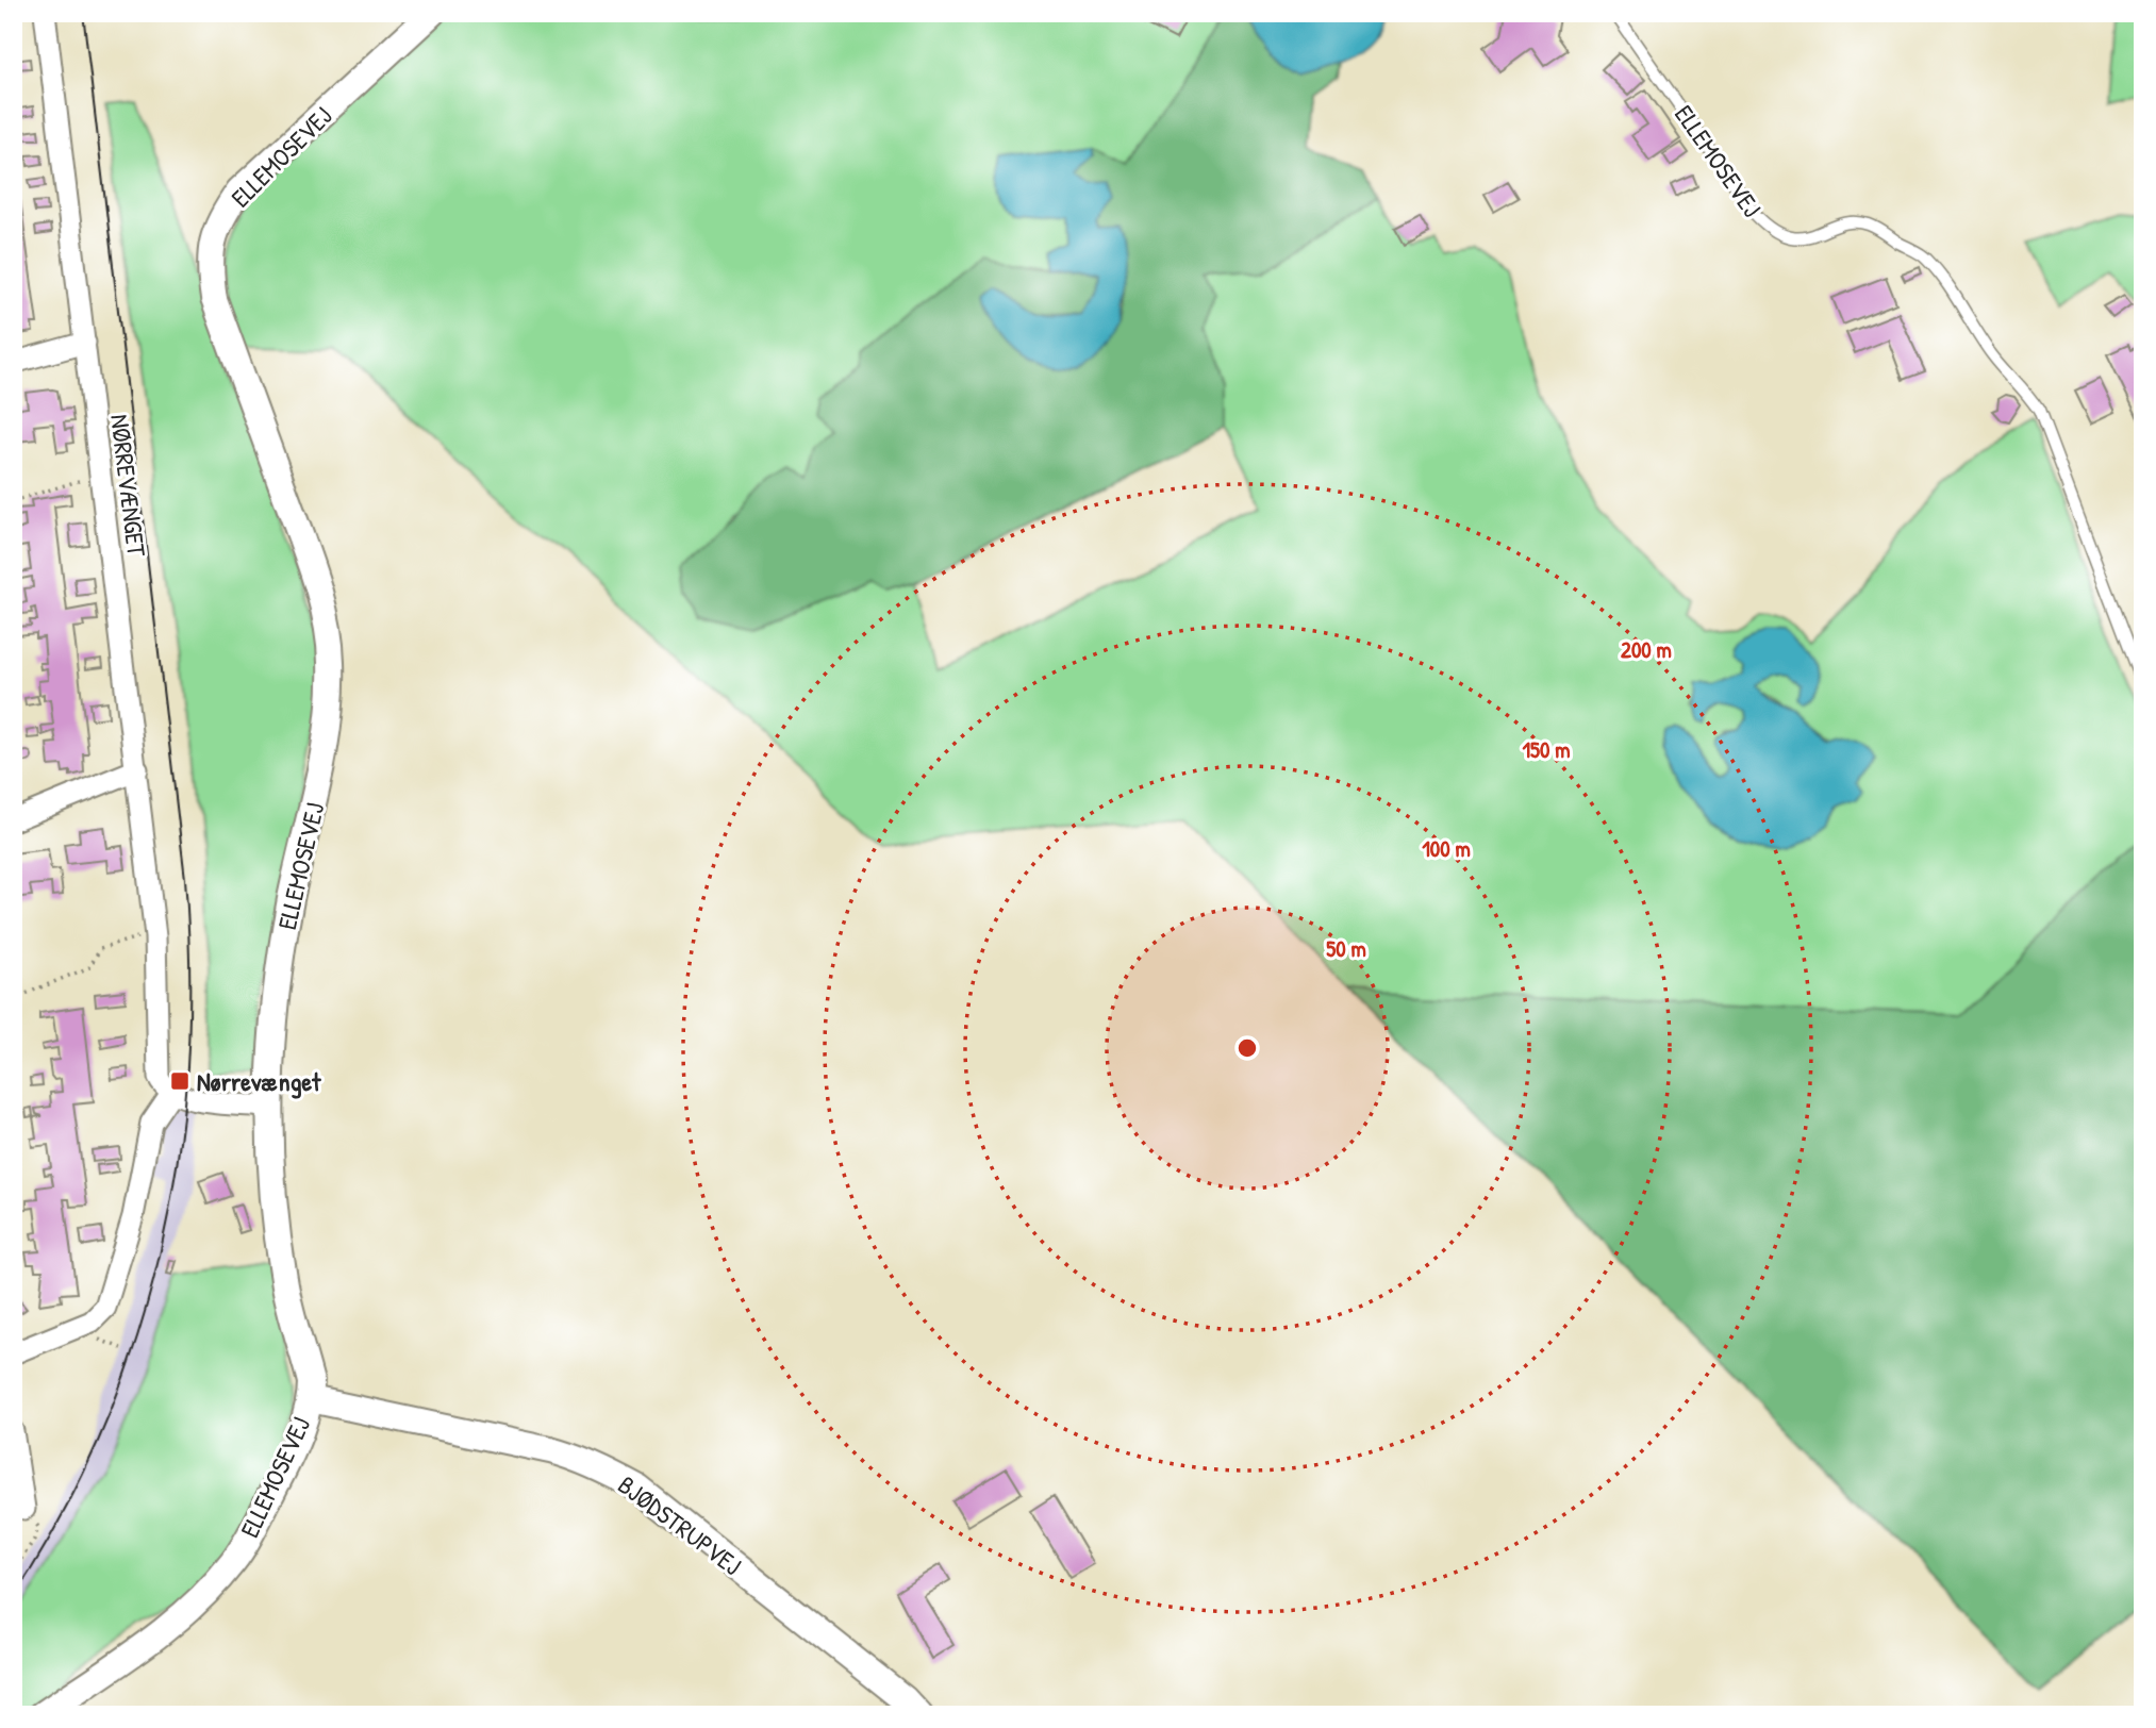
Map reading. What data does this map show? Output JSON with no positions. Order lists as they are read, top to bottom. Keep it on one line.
{"streets":{"street":["ELLEMOSEVEJ","NØRREVÆNGET","BJØDSTRUPVEJ"]},"crossings":[["ELLEMOSEVEJ","BJØDSTRUPVEJ"]],"places":{"transit":["Nørrevænget"]},"rings":["200 m","150 m","100 m","50 m"]}
